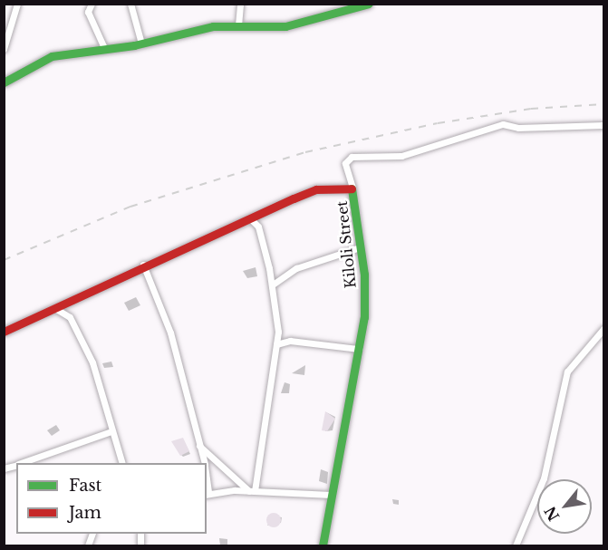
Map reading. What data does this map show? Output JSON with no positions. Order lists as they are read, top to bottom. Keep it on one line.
{"streets":{"street":["Kiloli Street"]},"legend":["Fast","Jam"],"north":"bottom left"}
